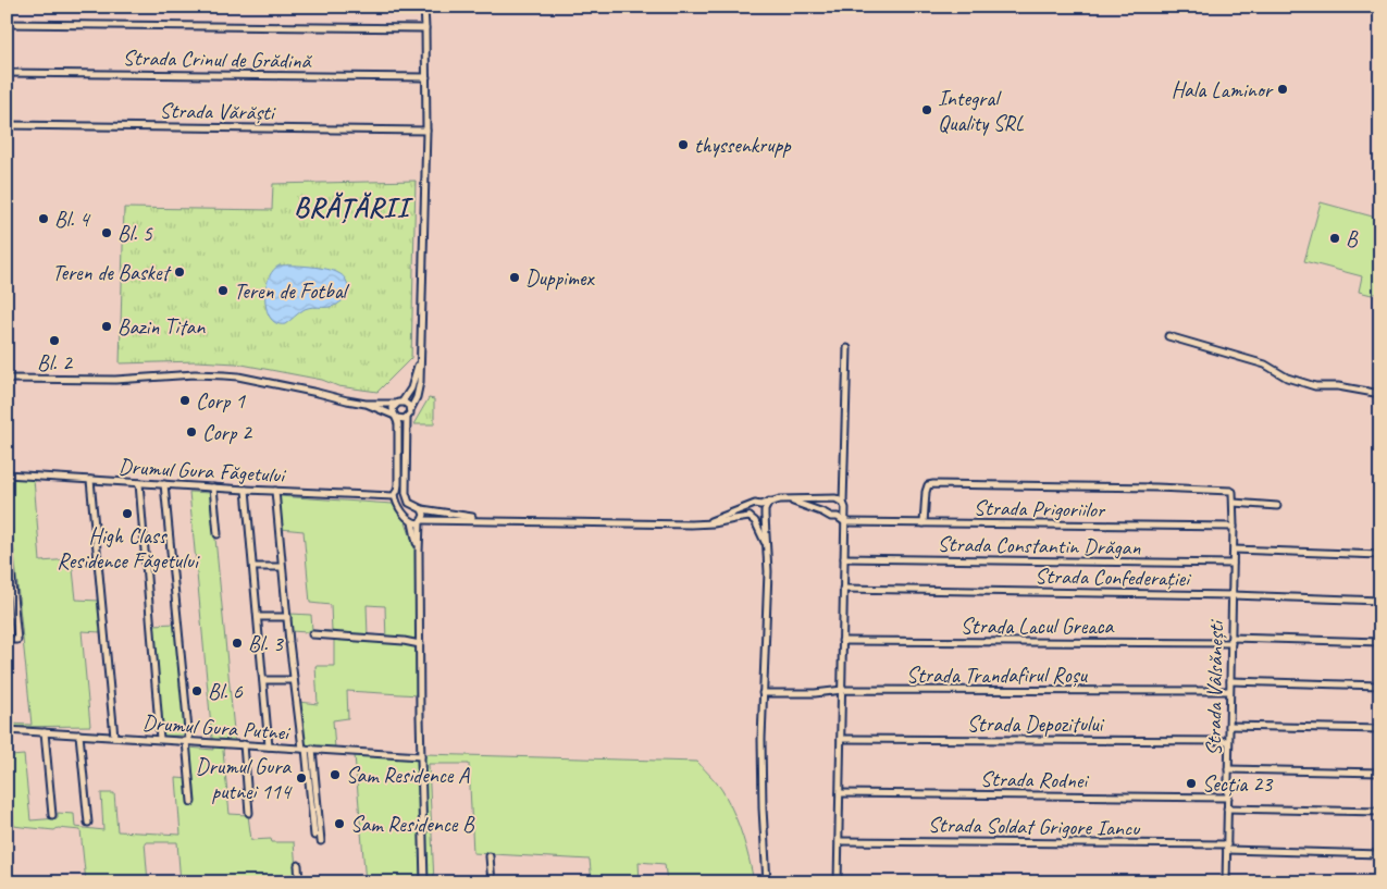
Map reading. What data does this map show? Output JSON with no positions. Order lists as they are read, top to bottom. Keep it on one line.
{"streets":{"street":["Strada Crinul de Grădină","Strada Vărăști","Drumul Gura Făgetului","Strada Prigoriilor","Strada Constantin Drăgan","Strada Confederației","Strada Lacul Greaca","Strada Trandafirul Roșu","Strada Vâlsănești","Strada Depozitului","Drumul Gura Putnei","Strada Rodnei","Strada Soldat Grigore Iancu"]},"crossings":[["Strada Prigoriilor","Strada Vâlsănești"],["Strada Constantin Drăgan","Strada Vâlsănești"],["Strada Confederației","Strada Vâlsănești"],["Strada Lacul Greaca","Strada Vâlsănești"],["Strada Trandafirul Roșu","Strada Vâlsănești"],["Strada Vâlsănești","Strada Depozitului"],["Strada Vâlsănești","Strada Rodnei"],["Strada Vâlsănești","Strada Soldat Grigore Iancu"]],"districts":["BRĂȚĂRII"],"places":["Hala Laminor","Integral Quality SRL","thyssenkrupp","Bl. 4","Bl. 5","B","Teren de Basket","Duppimex","Teren de Fotbal","Bazin Titan","Bl. 2","Corp 1","Corp 2","High Class Residence Făgetului","Bl. 3","Bl. 6","Sam Residence A","Drumul Gura putnei 114","Secția 23","Sam Residence B"]}
